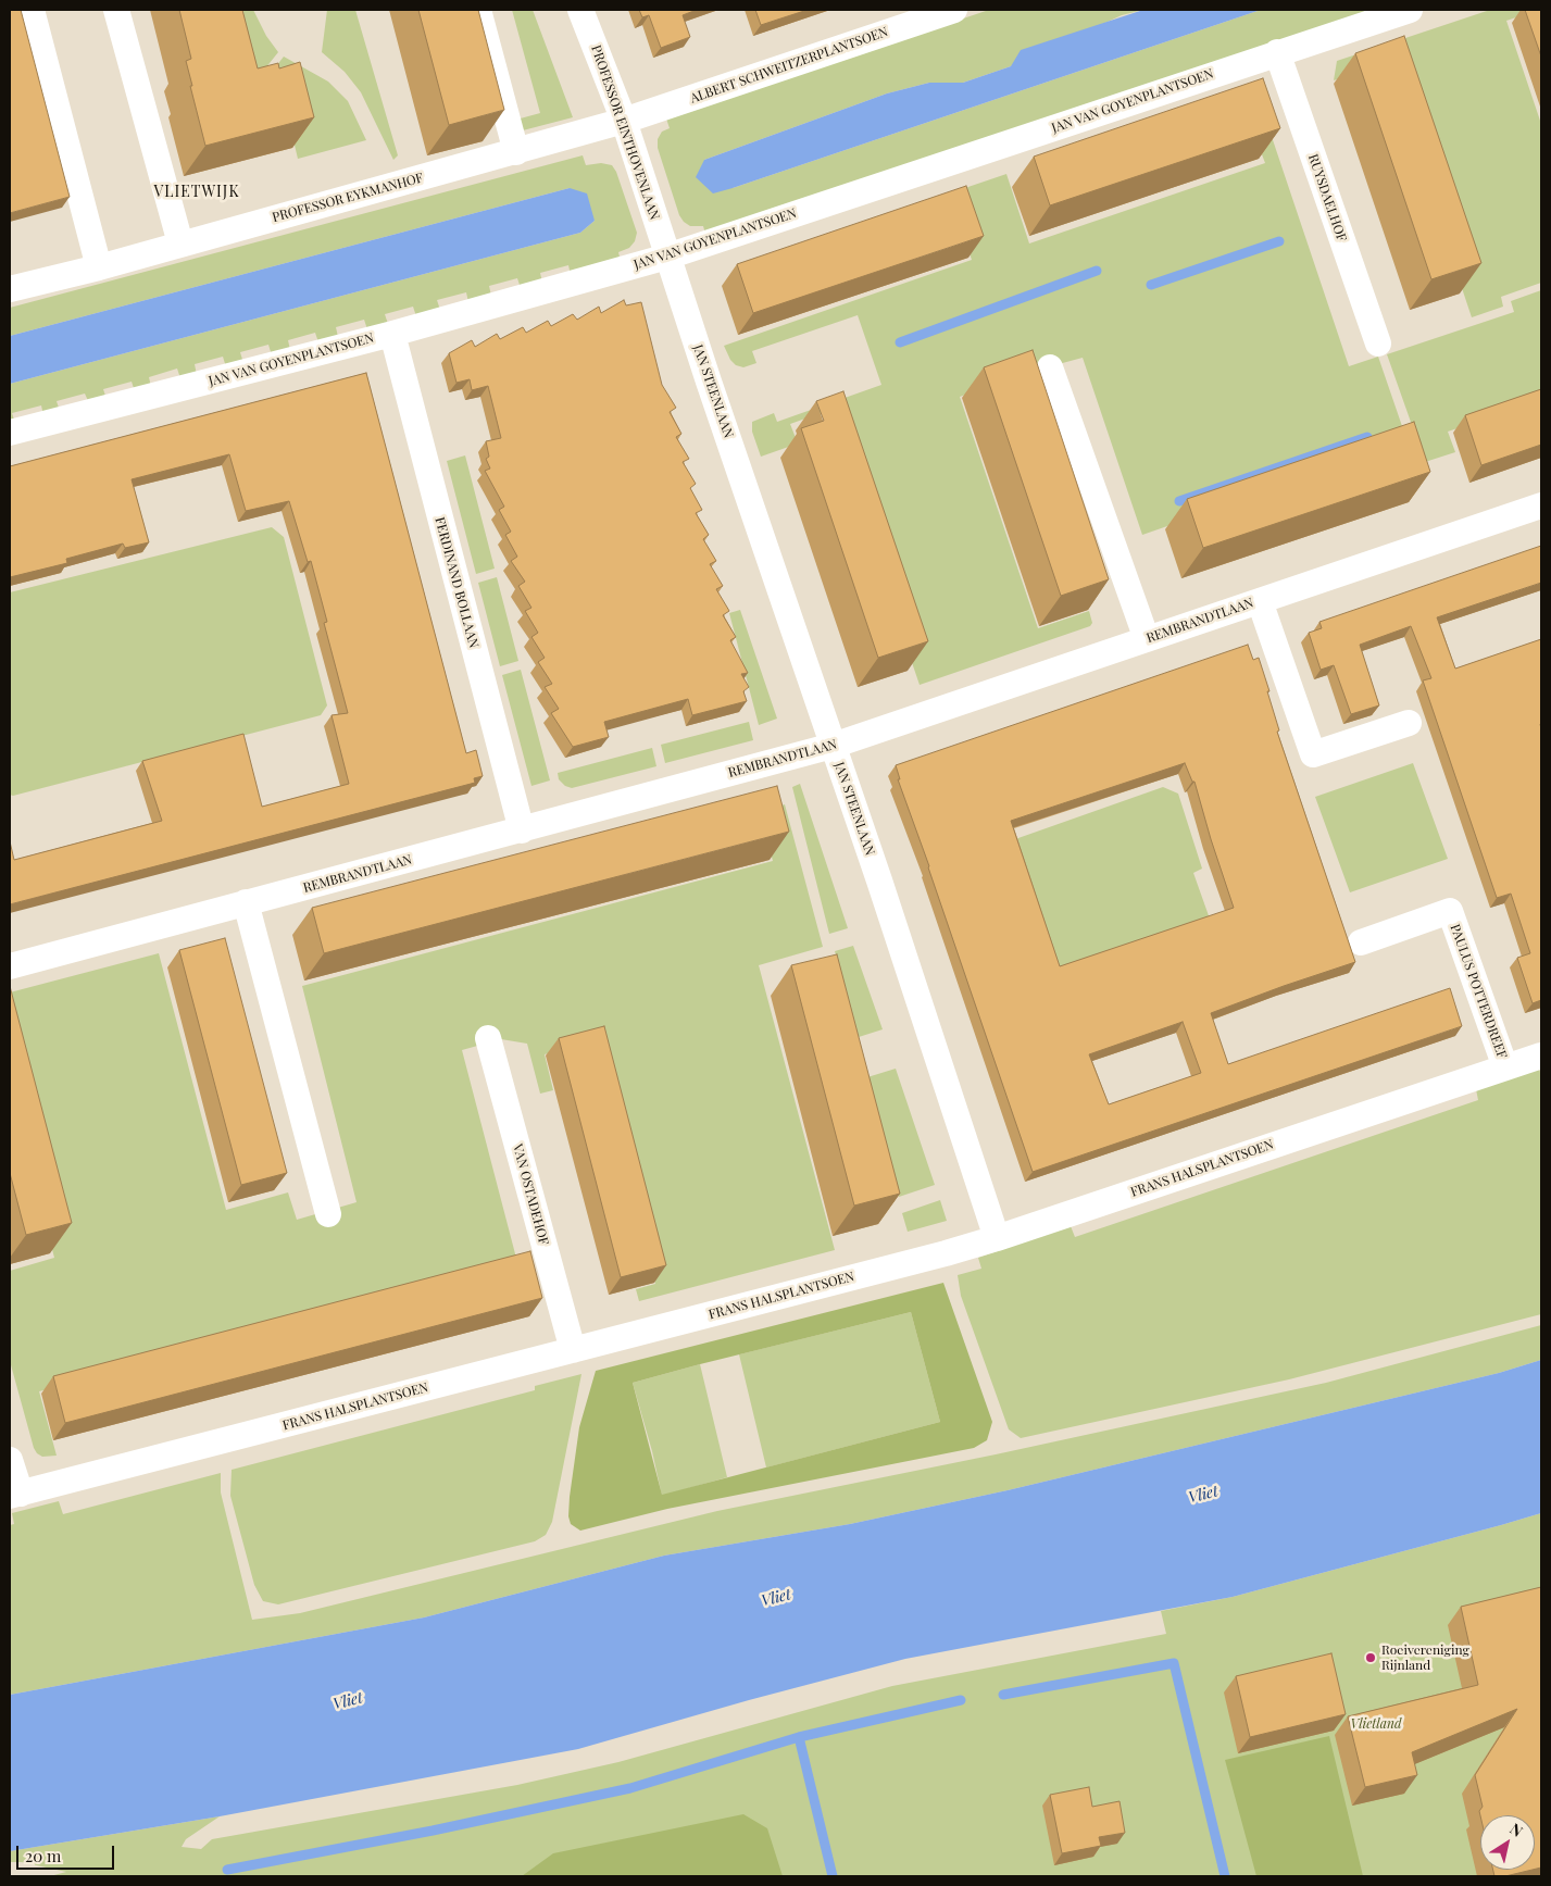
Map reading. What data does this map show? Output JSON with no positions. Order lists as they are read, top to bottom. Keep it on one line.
{"streets":{"street":["ALBERT SCHWEITZERPLANTSOEN","JAN VAN GOYENPLANTSOEN","PROFESSOR EINTHOVENLAAN","PROFESSOR EYKMANHOF","RUYSDAELHOF","JAN STEENLAAN","FERDINAND BOLLAAN","REMBRANDTLAAN","PAULUS POTTERDREEF","FRANS HALSPLANTSOEN","VAN OSTADEHOF"]},"crossings":[["ALBERT SCHWEITZERPLANTSOEN","PROFESSOR EINTHOVENLAAN"],["ALBERT SCHWEITZERPLANTSOEN","PROFESSOR EYKMANHOF"],["JAN VAN GOYENPLANTSOEN","PROFESSOR EINTHOVENLAAN"],["JAN VAN GOYENPLANTSOEN","RUYSDAELHOF"],["JAN VAN GOYENPLANTSOEN","JAN STEENLAAN"],["JAN VAN GOYENPLANTSOEN","FERDINAND BOLLAAN"],["PROFESSOR EINTHOVENLAAN","PROFESSOR EYKMANHOF"],["PROFESSOR EINTHOVENLAAN","JAN STEENLAAN"],["JAN STEENLAAN","REMBRANDTLAAN"],["JAN STEENLAAN","FRANS HALSPLANTSOEN"],["FERDINAND BOLLAAN","REMBRANDTLAAN"],["PAULUS POTTERDREEF","FRANS HALSPLANTSOEN"],["FRANS HALSPLANTSOEN","VAN OSTADEHOF"]],"districts":["VLIETWIJK"],"water":["Vliet"],"parks":["Vlietland"],"places":["Roeivereniging Rijnland"],"scale_bar":"20 m","north":"top right"}
